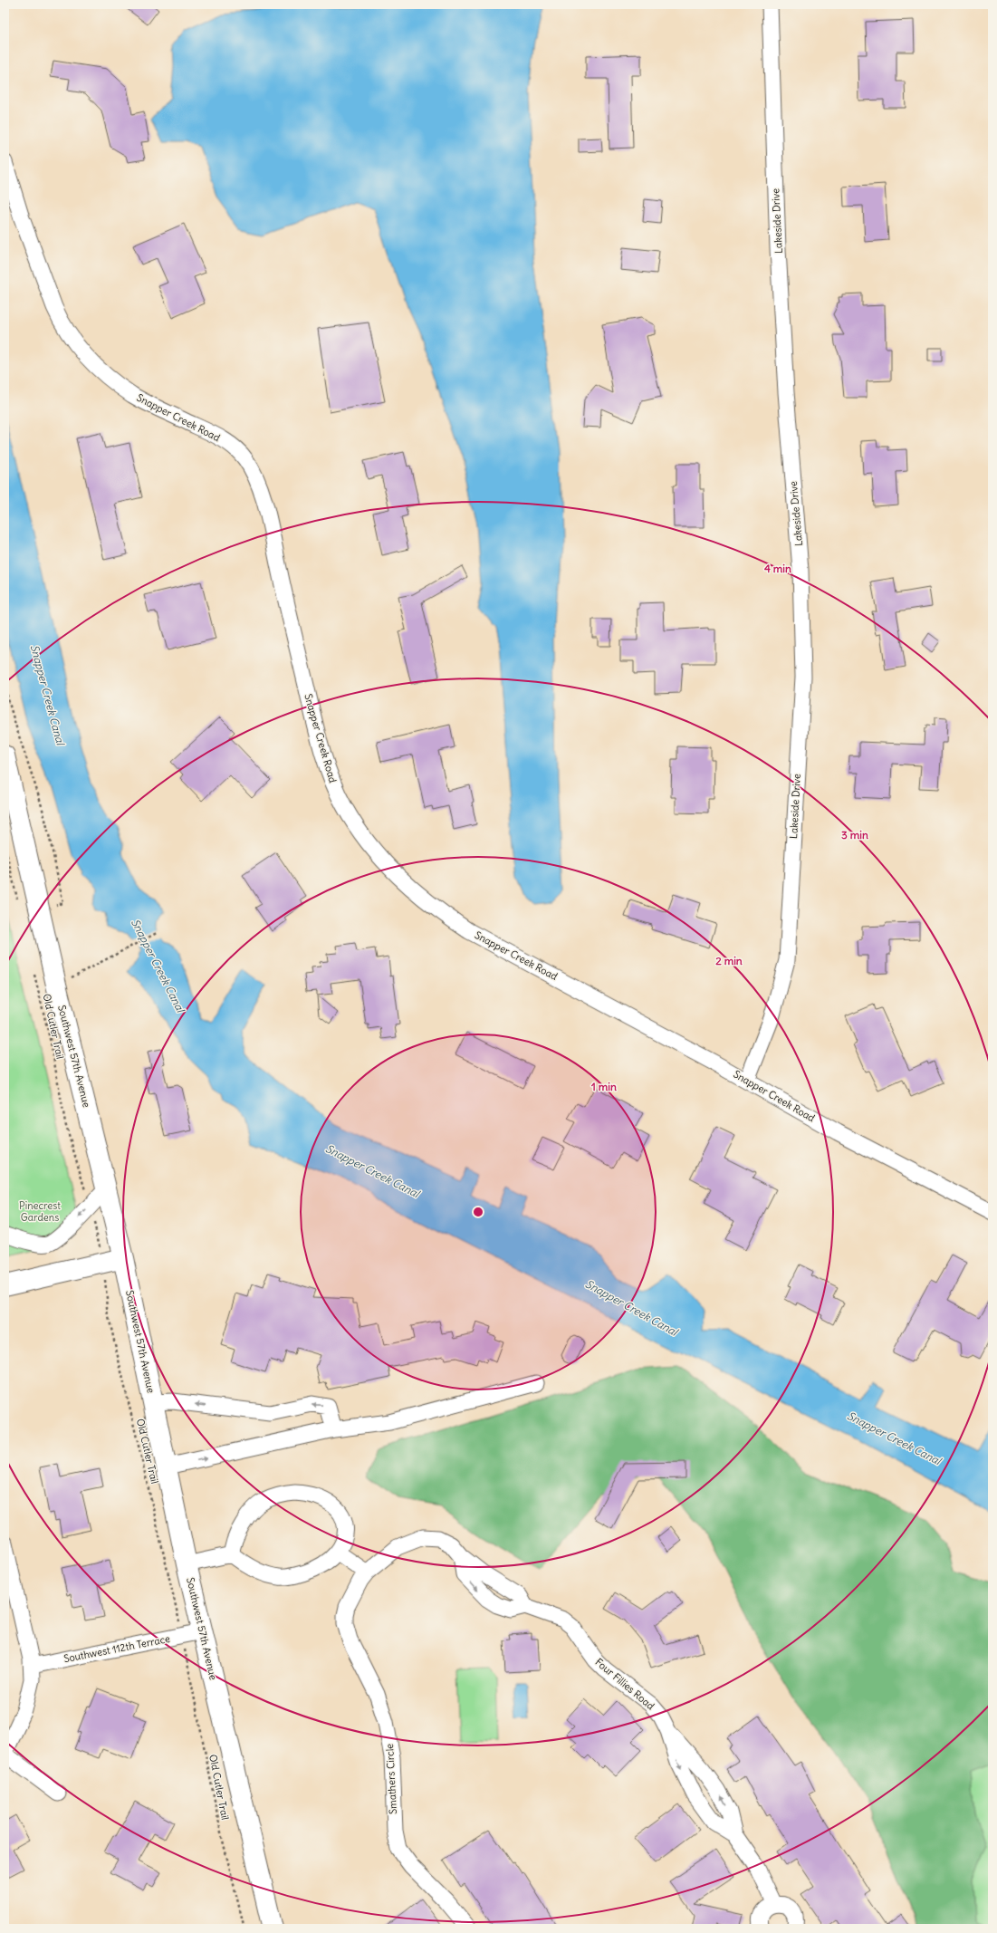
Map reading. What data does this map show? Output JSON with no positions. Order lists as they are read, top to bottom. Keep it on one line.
{"streets":{"main road":["Southwest 57th Avenue"],"street":["Lakeside Drive","Snapper Creek Road","Southwest 112th Terrace","Four Fillies Road","Smathers Circle"],"path":["Old Cutler Trail"]},"crossings":[["Lakeside Drive","Snapper Creek Road"],["Southwest 57th Avenue","Southwest 112th Terrace"],["Four Fillies Road","Smathers Circle"]],"water":["Snapper Creek Canal"],"parks":["Pinecrest Gardens"],"rings":["4 min","3 min","2 min","1 min"]}
